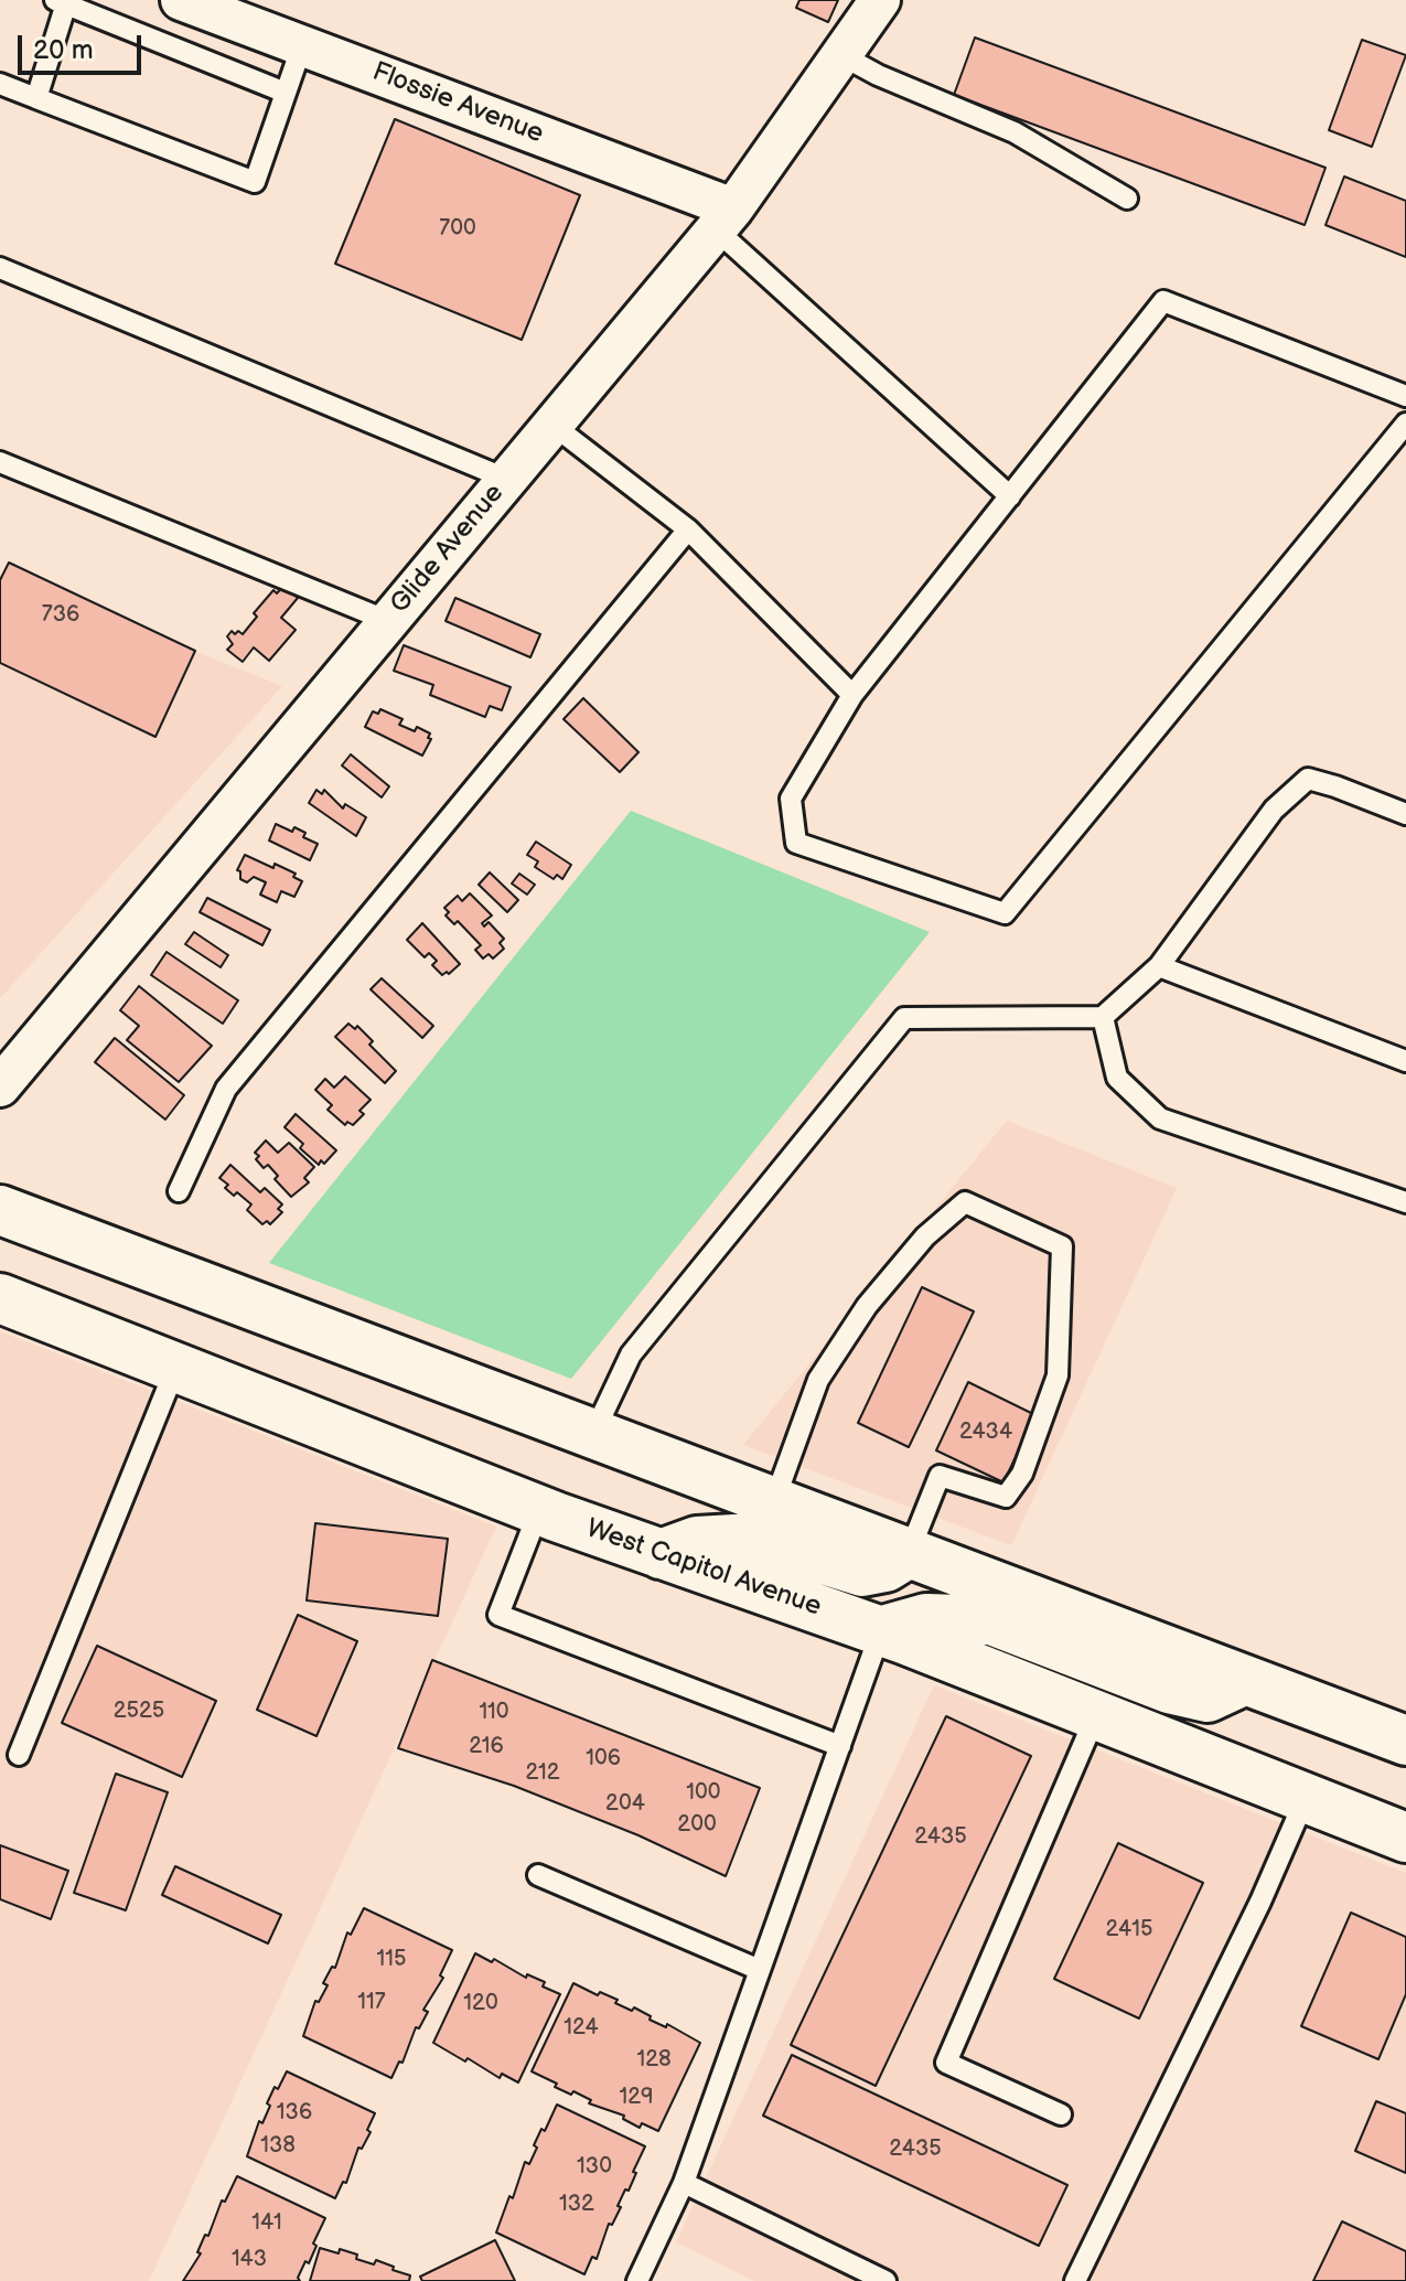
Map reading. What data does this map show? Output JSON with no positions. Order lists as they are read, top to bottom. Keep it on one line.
{"streets":{"main road":["West Capitol Avenue"],"street":["Flossie Avenue","Glide Avenue"]},"crossings":[["Flossie Avenue","Glide Avenue"]],"house_numbers":["700","736","2434","2525","110","216","106","212","100","204","200","2435","2415","115","117","120","124","128","129","136","138","2435","130","132","141","143"],"scale_bar":"20 m"}
